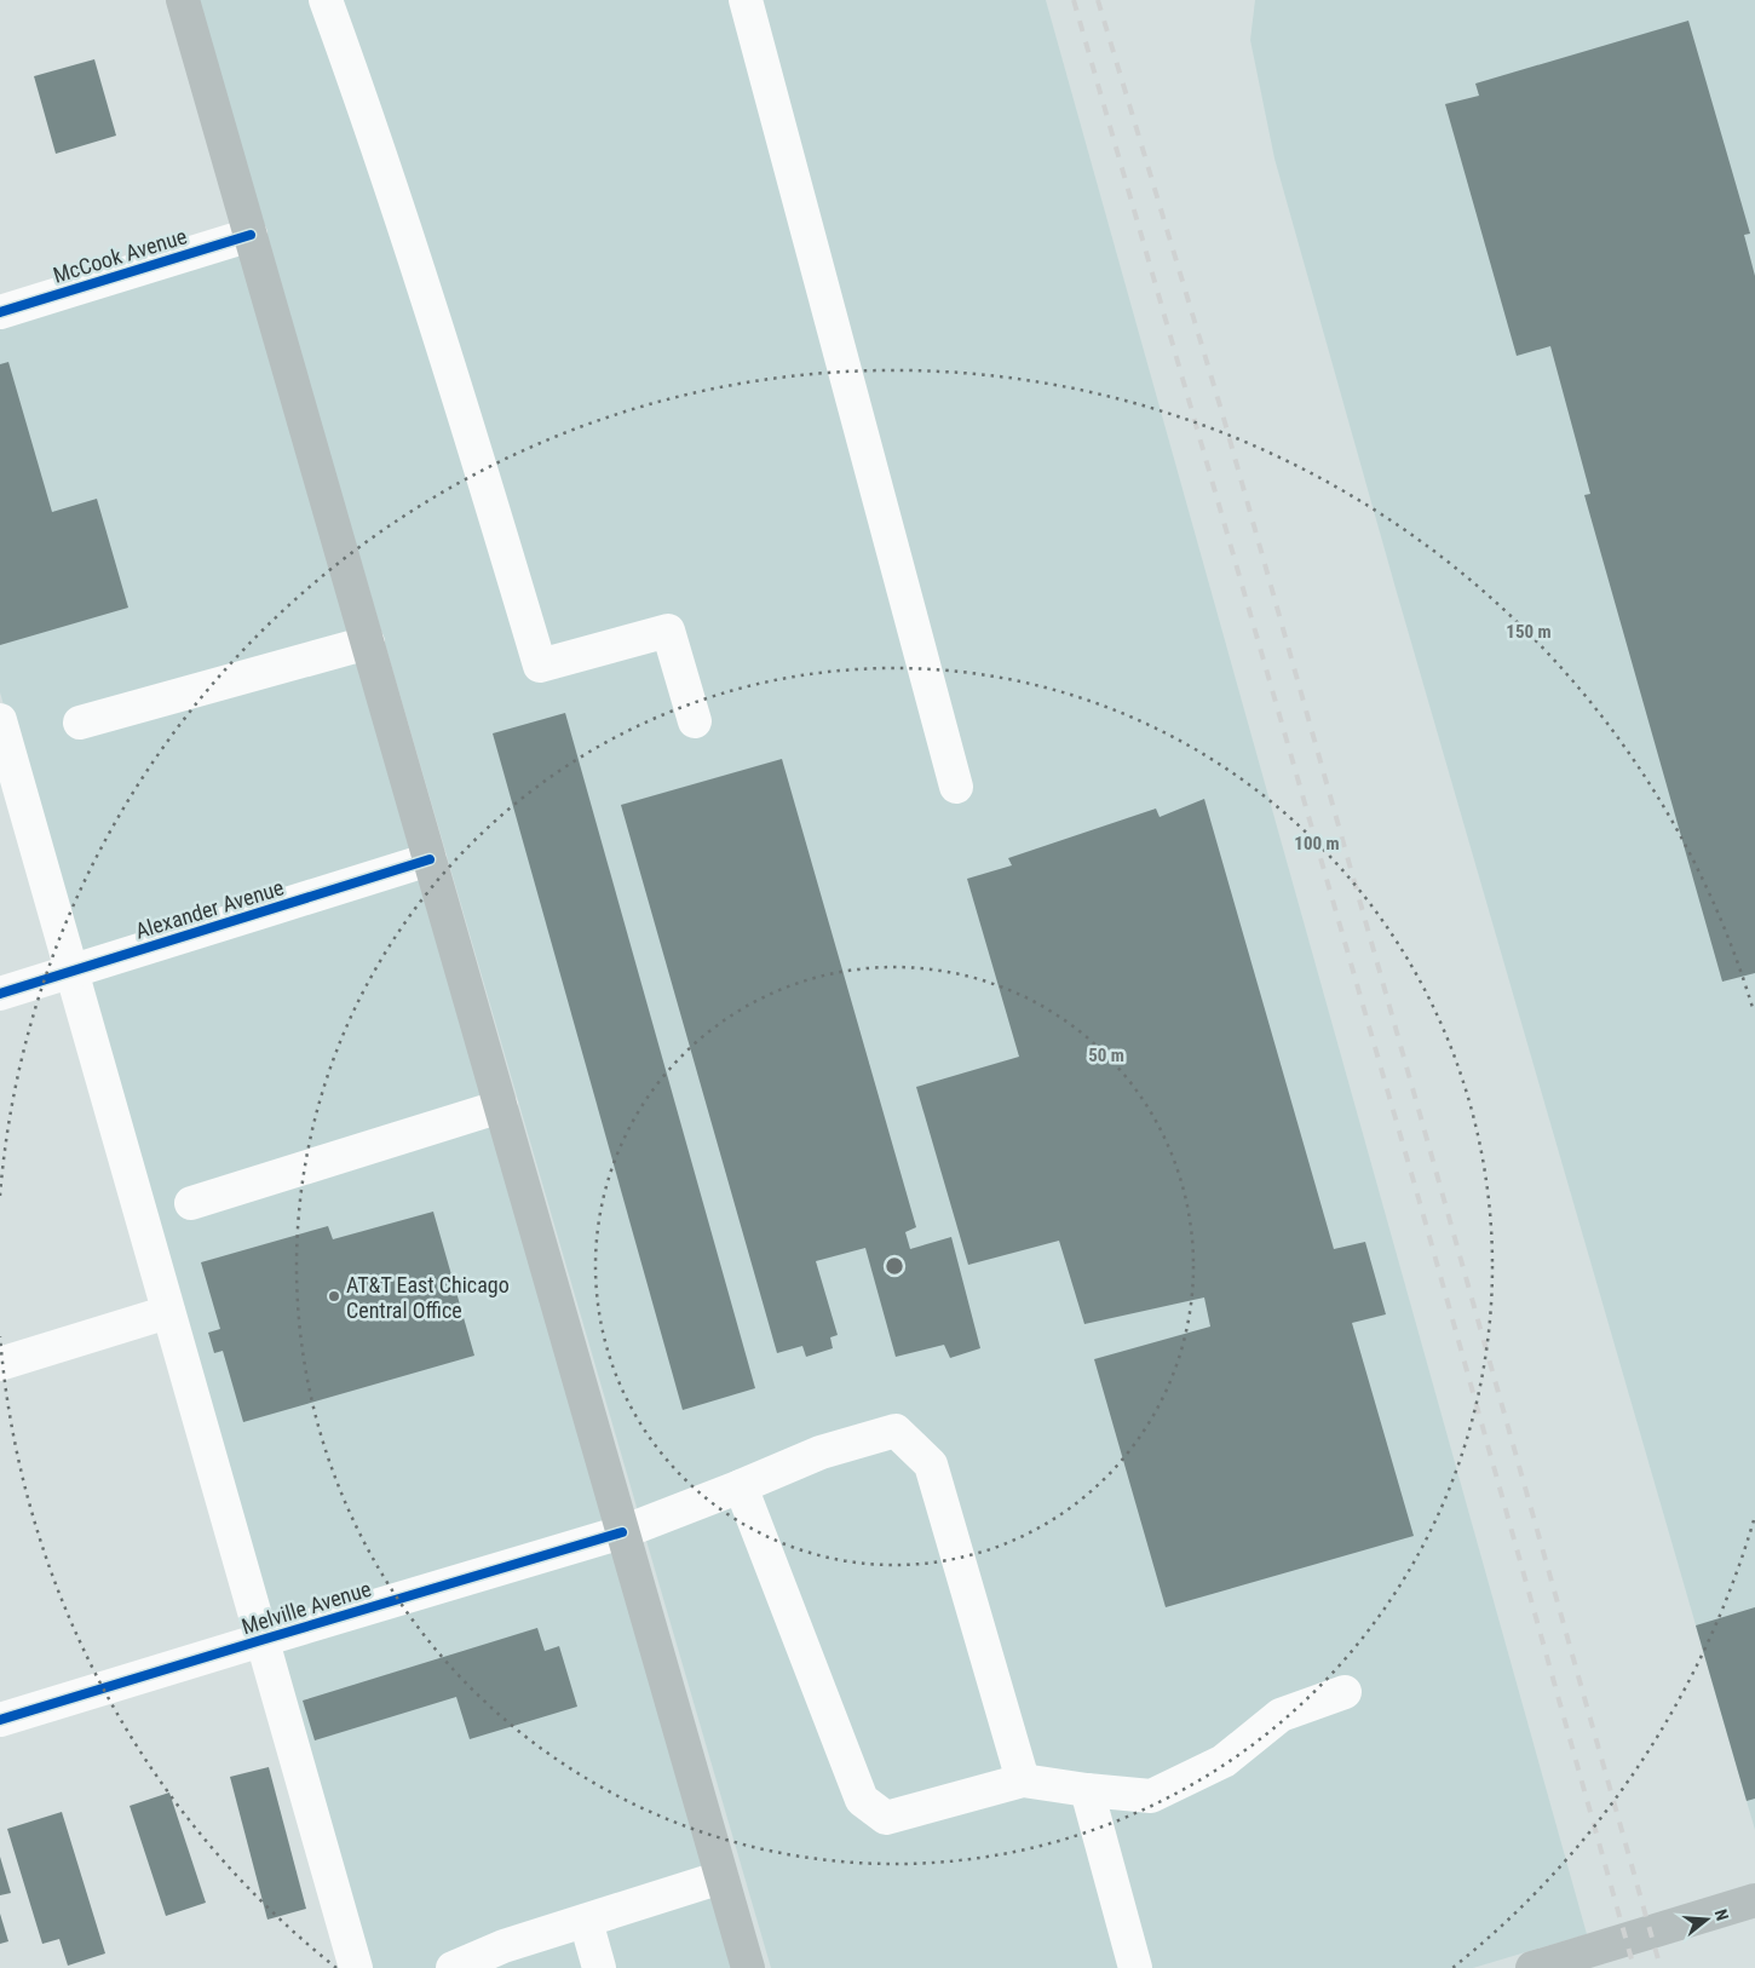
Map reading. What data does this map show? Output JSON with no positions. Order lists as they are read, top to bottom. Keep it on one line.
{"streets":{"street":["McCook Avenue","Alexander Avenue","Melville Avenue"]},"places":["AT&T East Chicago Central Office"],"north":"right","rings":["150 m","100 m","50 m"]}
